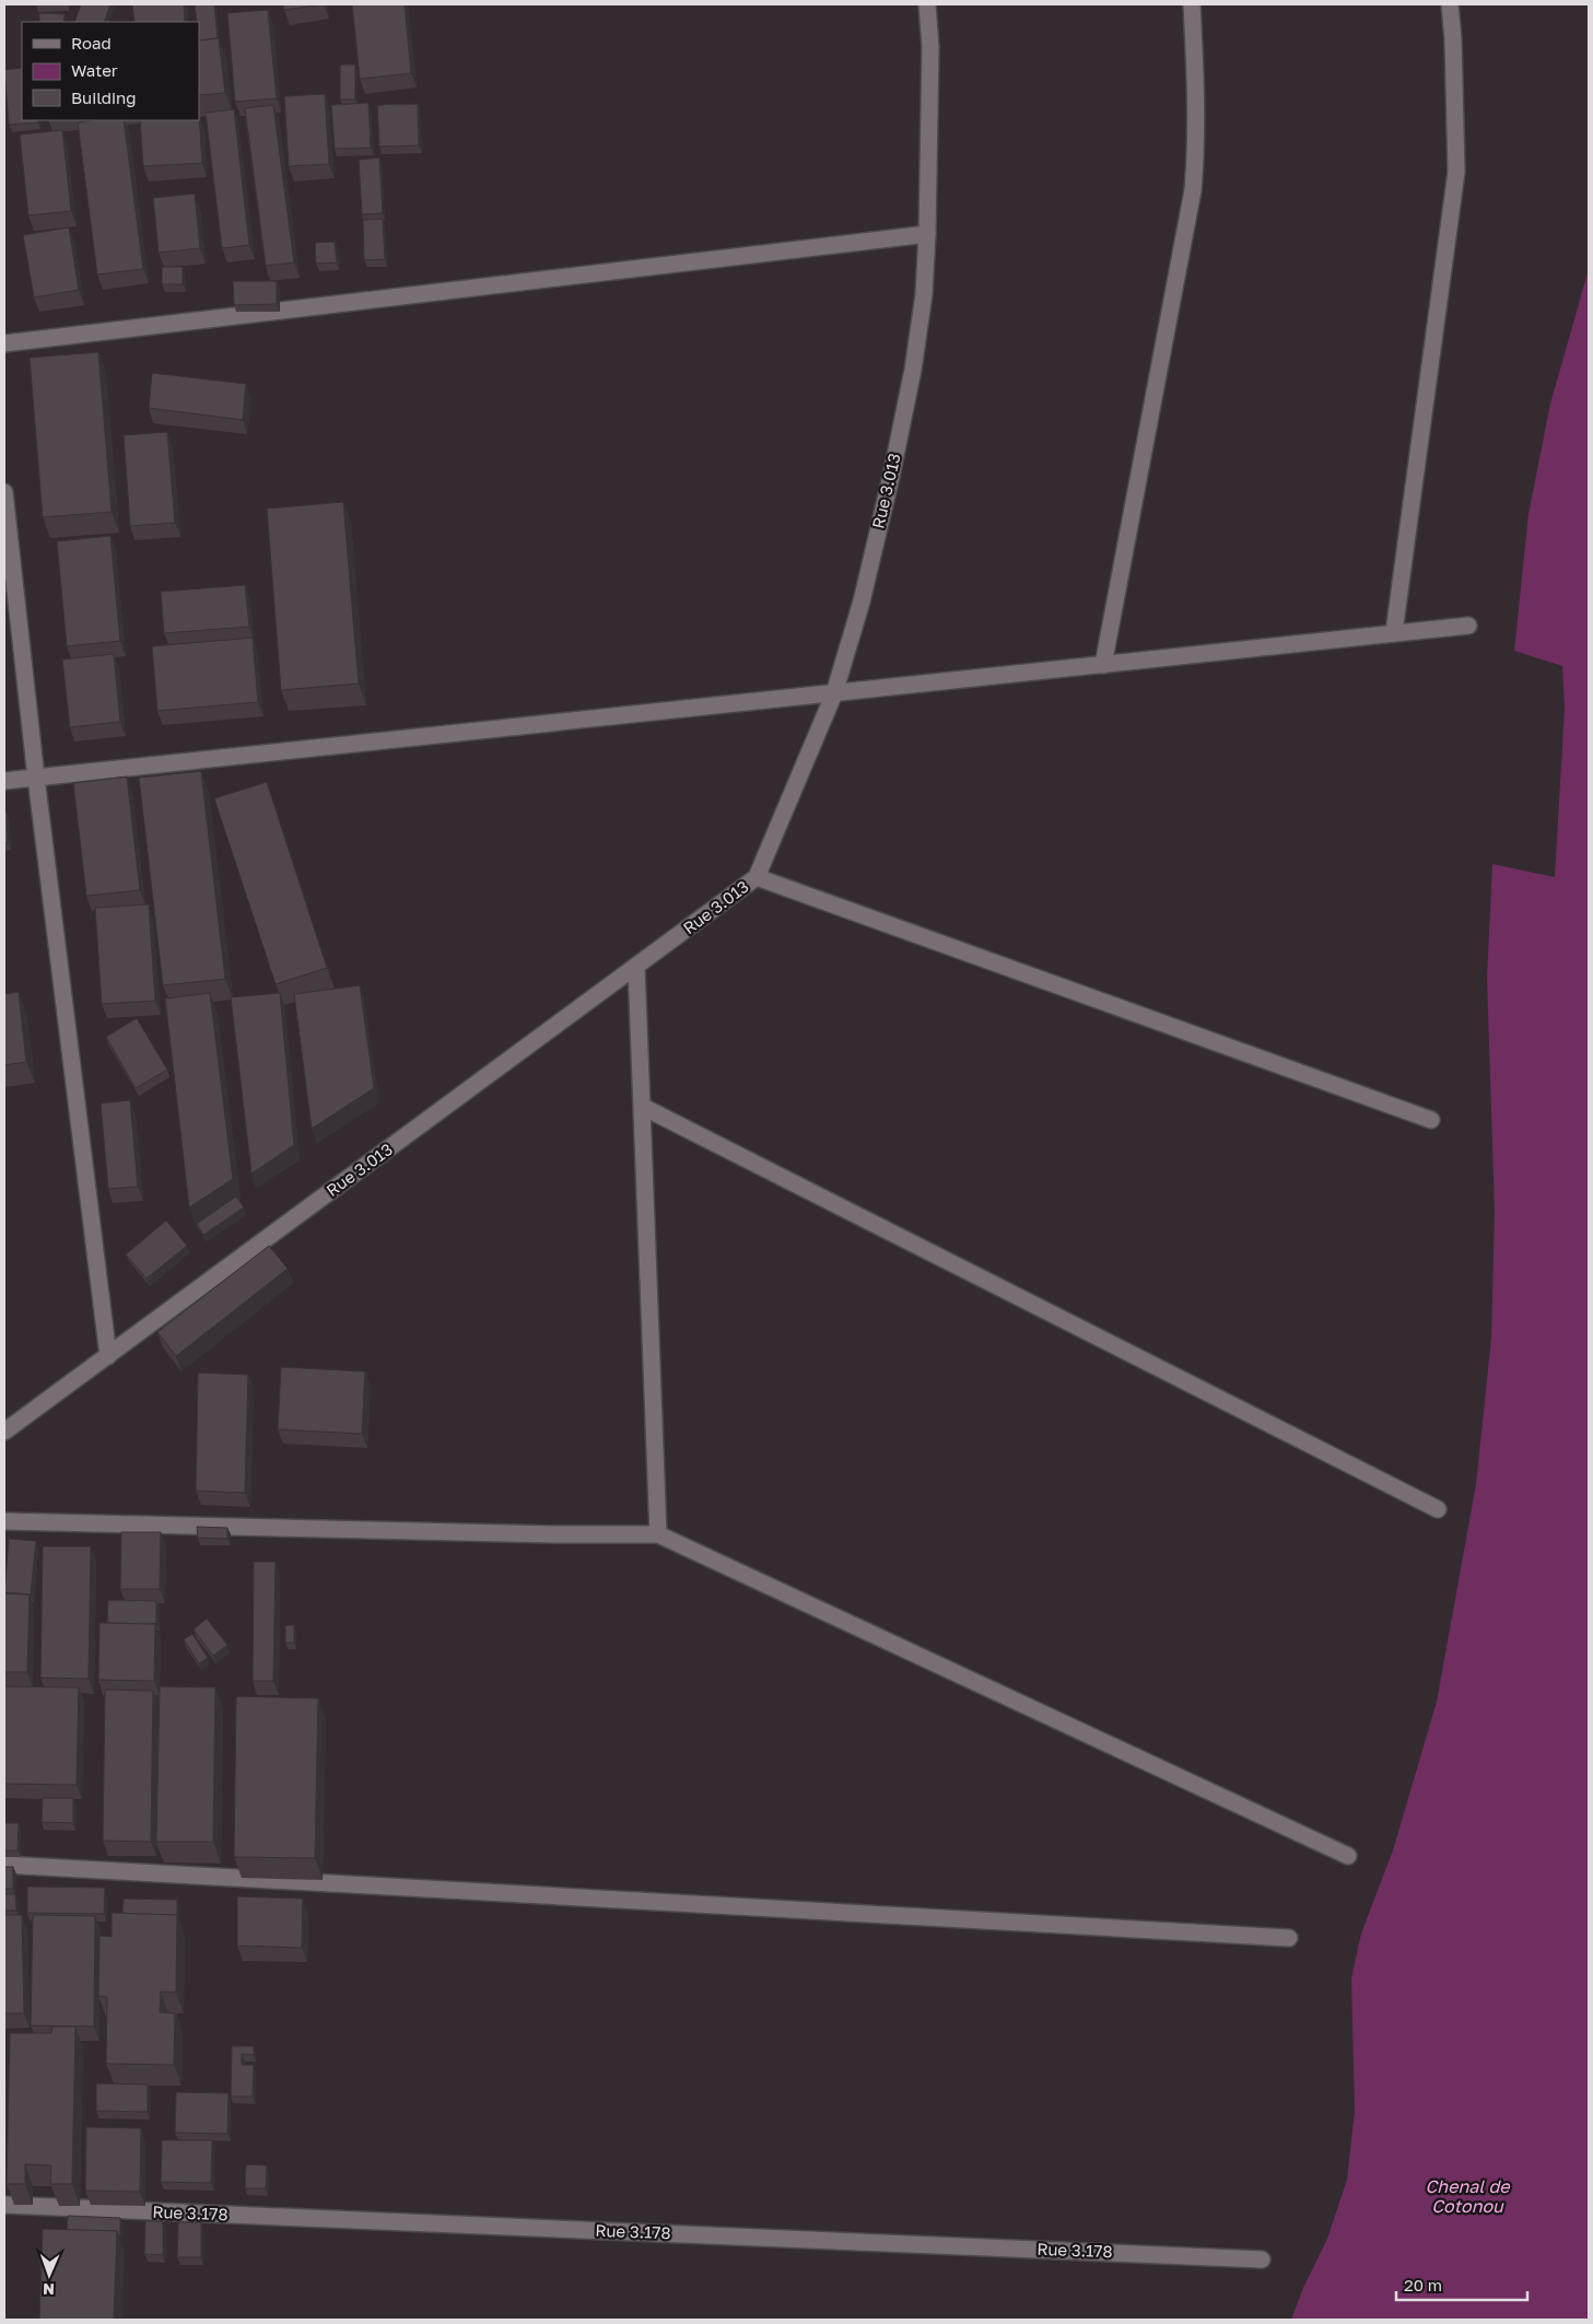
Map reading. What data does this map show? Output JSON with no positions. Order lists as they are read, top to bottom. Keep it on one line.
{"streets":{"street":["Rue 3.013","Rue 3.178"]},"water":["Chenal de Cotonou"],"legend":["Road","Water","Building"],"scale_bar":"20 m","north":"bottom"}
